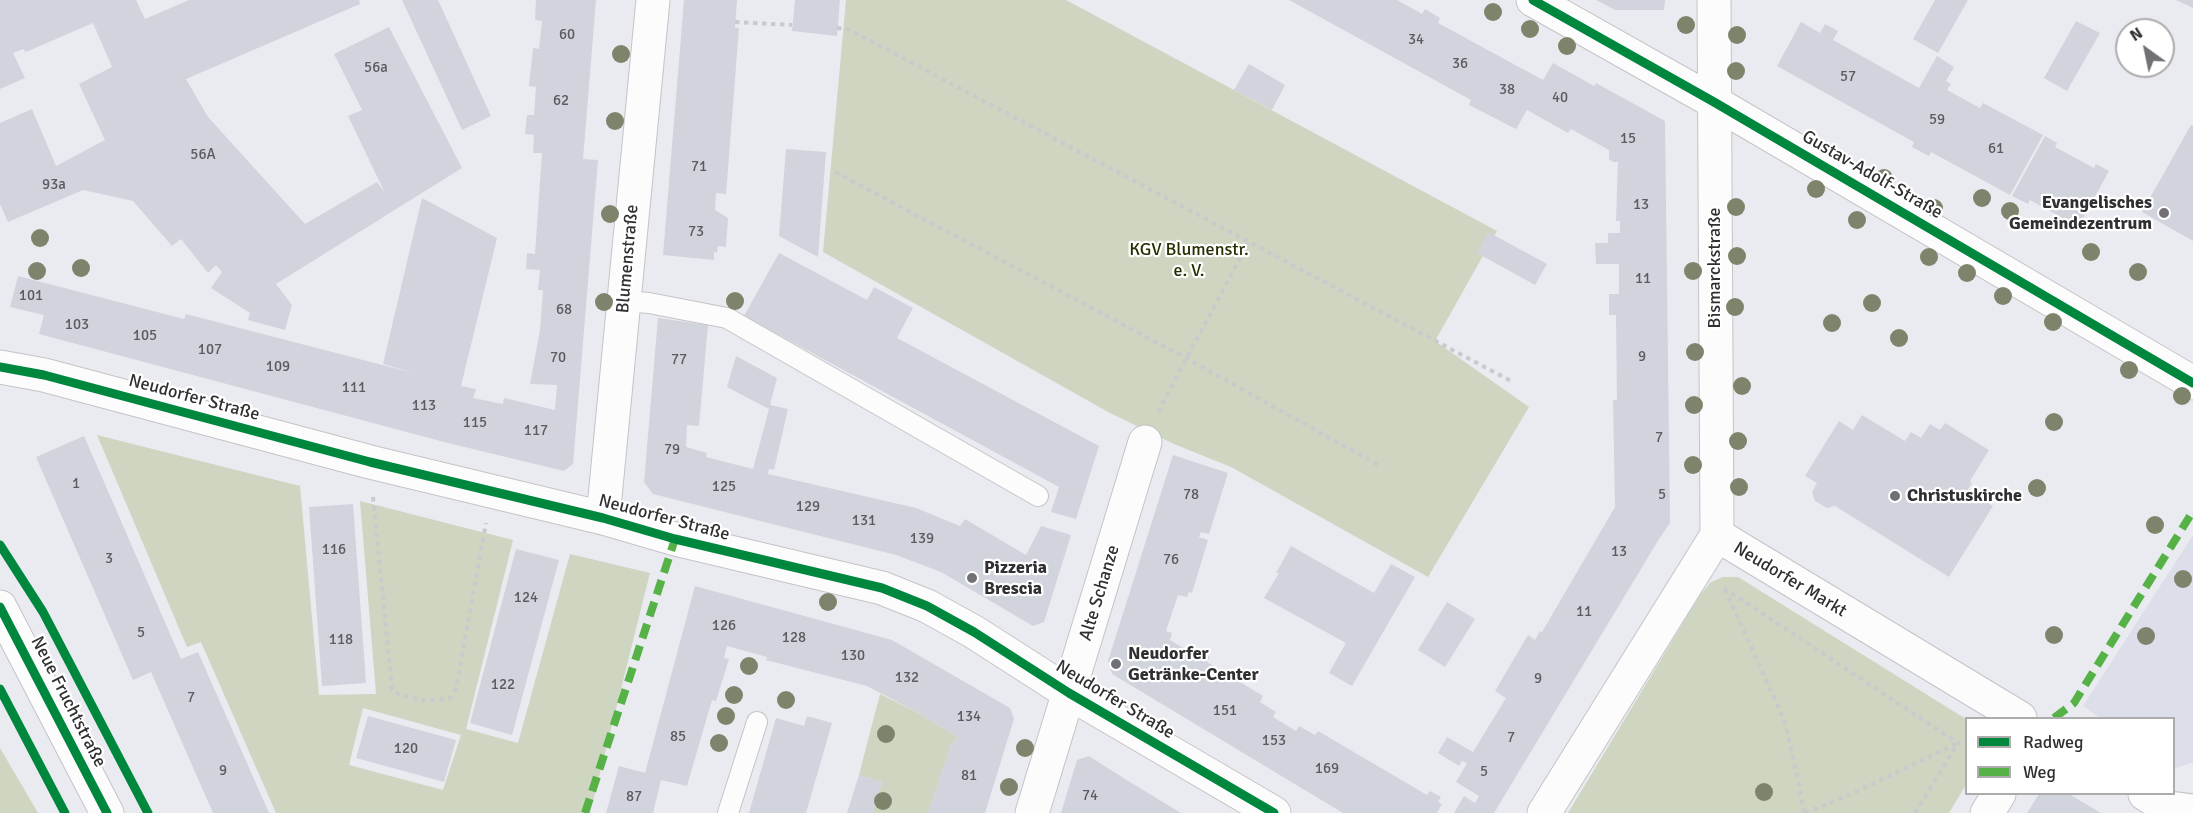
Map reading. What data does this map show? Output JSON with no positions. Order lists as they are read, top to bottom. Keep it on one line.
{"streets":{"street":["Gustav-Adolf-Straße","Blumenstraße","Bismarckstraße","Neudorfer Straße","Neudorfer Markt","Alte Schanze","Neue Fruchtstraße"]},"crossings":[["Gustav-Adolf-Straße","Bismarckstraße"],["Blumenstraße","Neudorfer Straße"],["Bismarckstraße","Neudorfer Markt"],["Neudorfer Straße","Alte Schanze"]],"parks":["KGV Blumenstr. e. V."],"places":["Evangelisches Gemeindezentrum","Christuskirche","Pizzeria Brescia","Neudorfer Getränke-Center"],"house_numbers":["60","34","36","56a","57","38","40","62","59","15","61","56A","71","93a","13","73","11","101","68","103","105","107","9","70","77","109","111","113","115","117","7","79","1","125","78","5","129","131","139","116","13","3","76","124","11","126","5","128","118","130","132","9","122","7","151","134","85","7","153","120","169","9","5","81","74","87"],"legend":["Radweg","Weg"],"north":"top left"}
